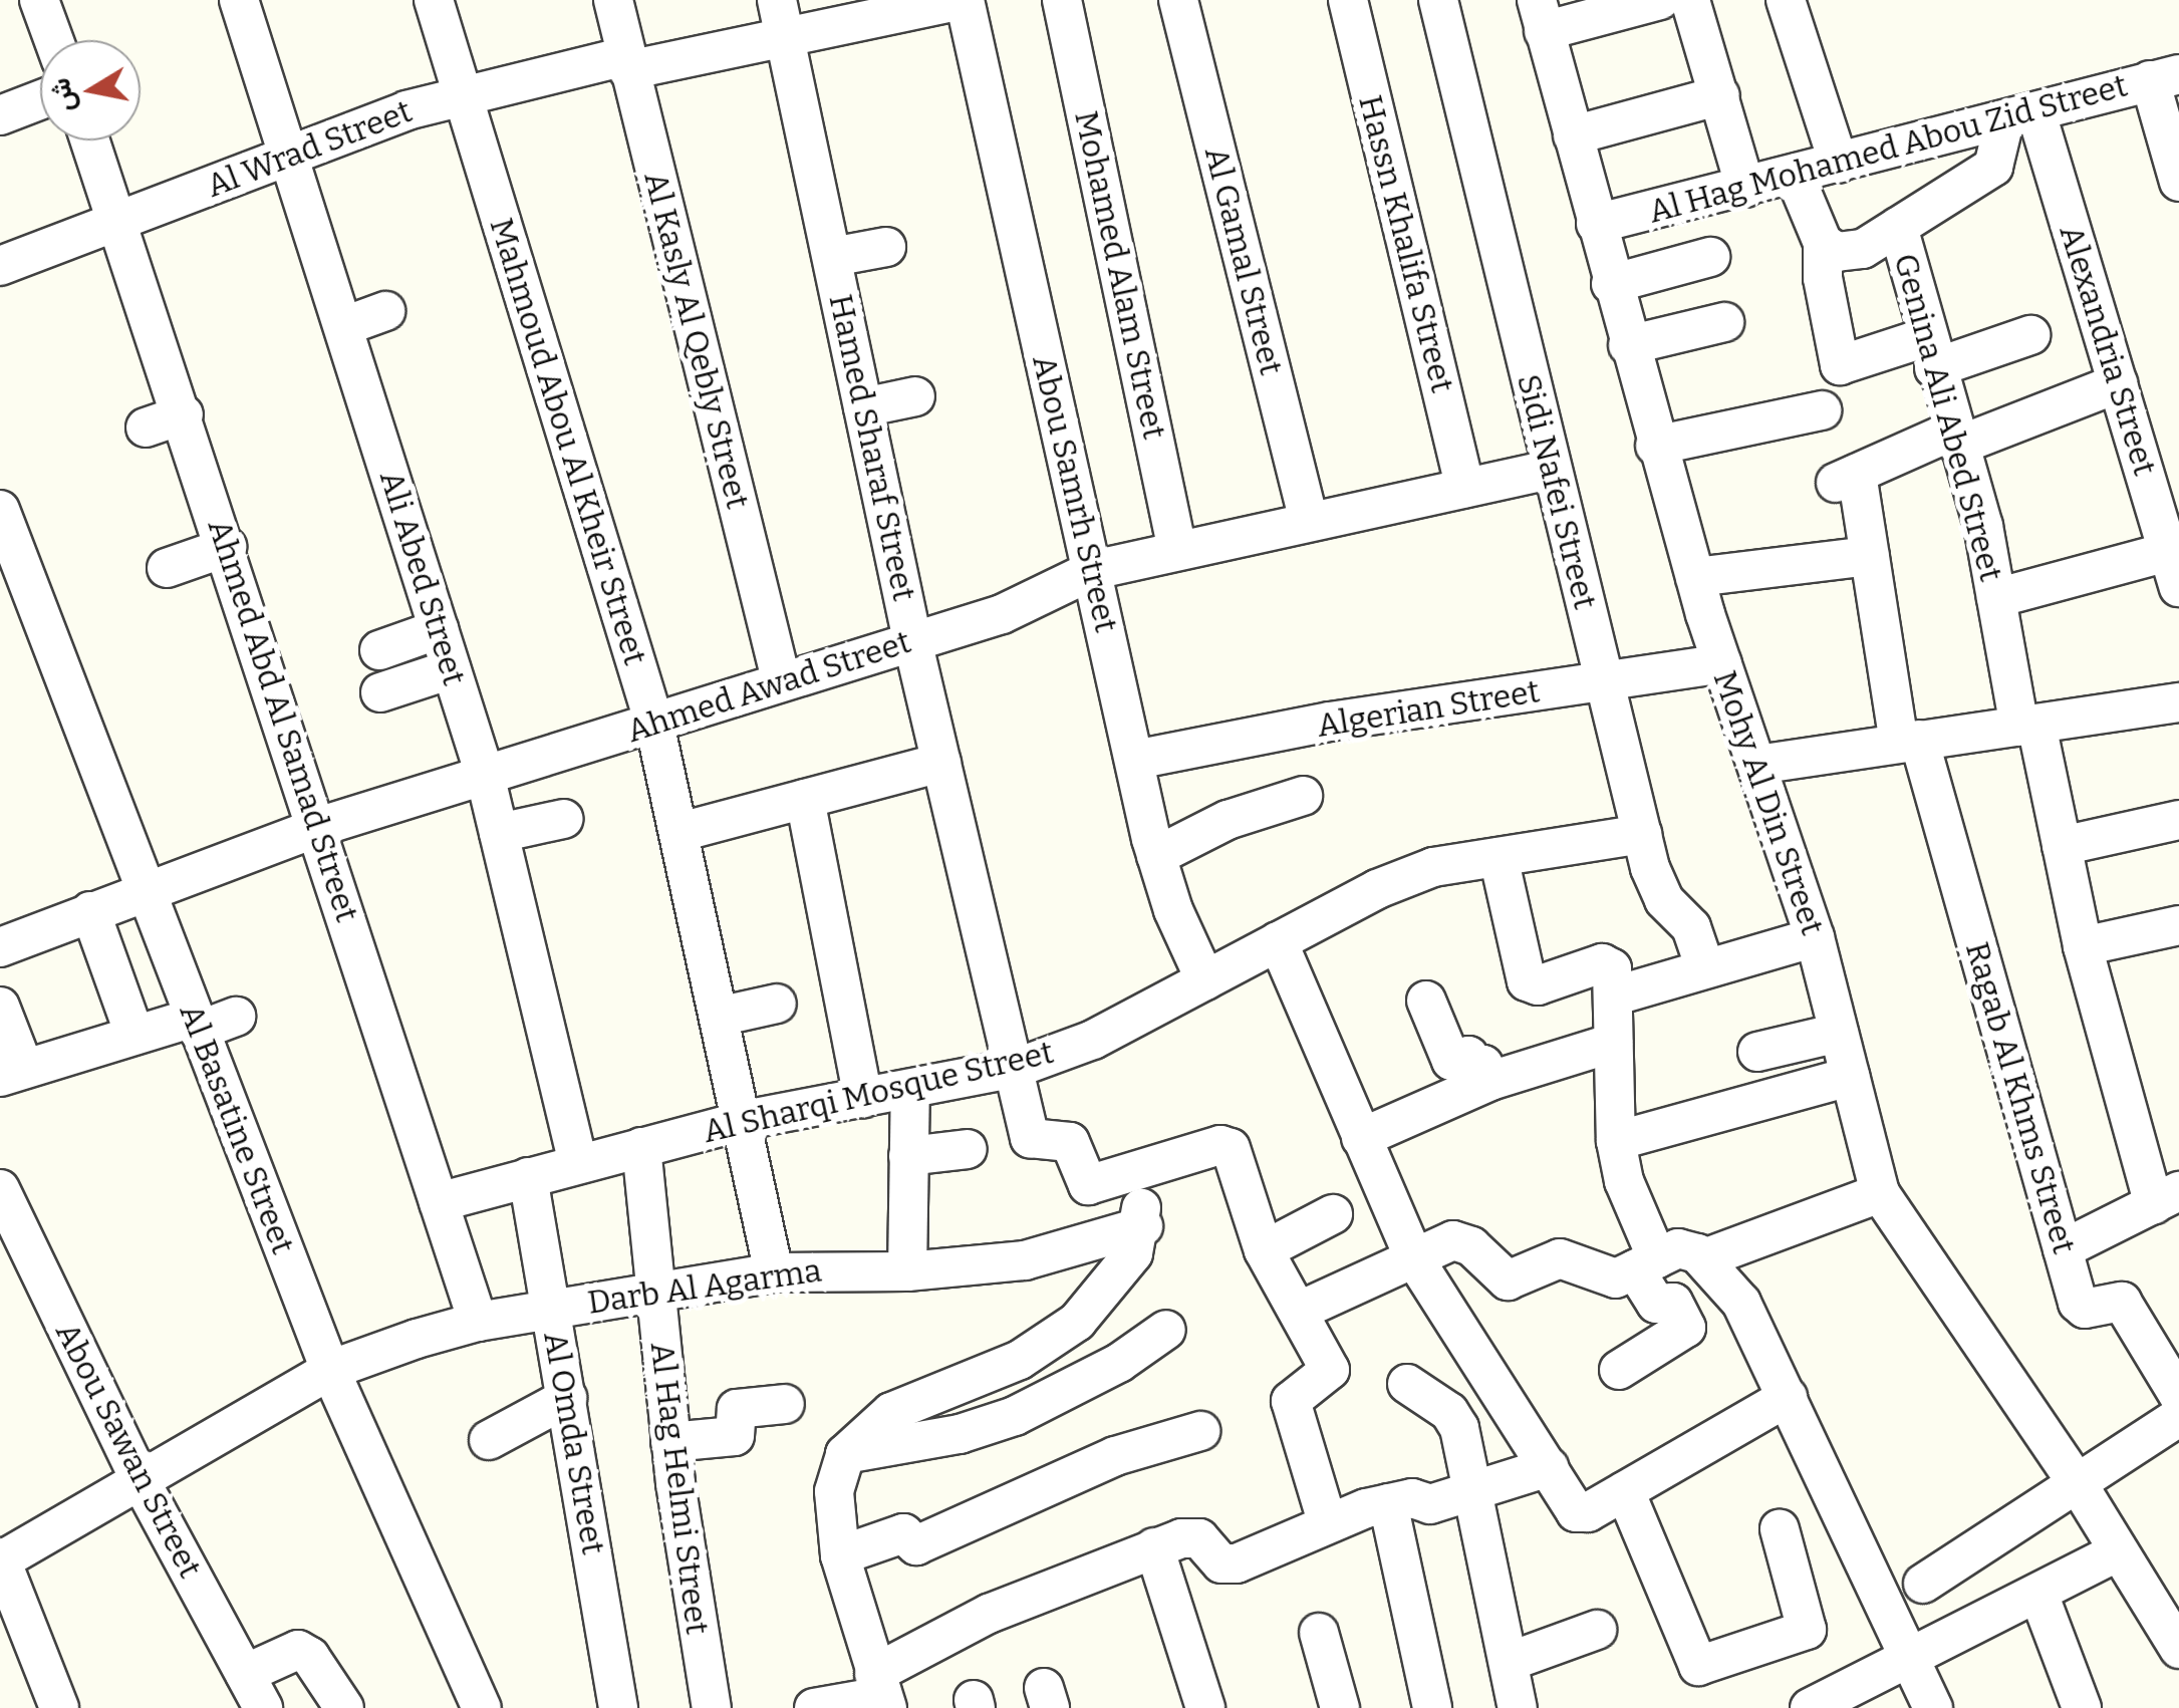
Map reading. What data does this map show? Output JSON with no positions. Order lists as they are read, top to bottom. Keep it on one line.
{"streets":{"street":["Al Wrad Street","Al Hag Mohamed Abou Zid Street","Hassn Khalifa Street","Al Gamal Street","Mohamed Alam Street","Al Kasly Al Qebly Street","Alexandria Street","Genina Ali Abed Street","Mahmoud Abou Al Kheir Street","Hamed Sharaf Street","Sidi Nafei Street","Abou Samrh Street","Ali Abed Street","Ahmed Awad Street","Algerian Street","Ahmed Abd Al Samad Street","Mohy Al Din Street","Al Sharqi Mosque Street","Ragab Al Khms Street","Al Basatine Street","Darb Al Agarma","Al Omda Street","Abou Sawan Street","Al Hag Helmi Street"]},"crossings":[["Al Wrad Street","Al Kasly Al Qebly Street"],["Al Wrad Street","Mahmoud Abou Al Kheir Street"],["Al Wrad Street","Hamed Sharaf Street"],["Al Wrad Street","Abou Samrh Street"],["Al Wrad Street","Ali Abed Street"],["Al Wrad Street","Ahmed Abd Al Samad Street"],["Al Hag Mohamed Abou Zid Street","Alexandria Street"],["Al Hag Mohamed Abou Zid Street","Mohy Al Din Street"],["Hassn Khalifa Street","Ahmed Awad Street"],["Al Gamal Street","Ahmed Awad Street"],["Mohamed Alam Street","Ahmed Awad Street"],["Al Kasly Al Qebly Street","Ahmed Awad Street"],["Genina Ali Abed Street","Ragab Al Khms Street"],["Mahmoud Abou Al Kheir Street","Ahmed Awad Street"],["Mahmoud Abou Al Kheir Street","Al Sharqi Mosque Street"],["Mahmoud Abou Al Kheir Street","Darb Al Agarma"],["Hamed Sharaf Street","Ahmed Awad Street"],["Hamed Sharaf Street","Al Sharqi Mosque Street"],["Sidi Nafei Street","Ahmed Awad Street"],["Sidi Nafei Street","Algerian Street"],["Sidi Nafei Street","Al Sharqi Mosque Street"],["Abou Samrh Street","Ahmed Awad Street"],["Abou Samrh Street","Algerian Street"],["Abou Samrh Street","Al Sharqi Mosque Street"],["Ali Abed Street","Ahmed Awad Street"],["Ali Abed Street","Al Sharqi Mosque Street"],["Ahmed Awad Street","Ahmed Abd Al Samad Street"],["Ahmed Awad Street","Al Basatine Street"],["Algerian Street","Mohy Al Din Street"],["Ahmed Abd Al Samad Street","Al Sharqi Mosque Street"],["Ahmed Abd Al Samad Street","Darb Al Agarma"],["Al Sharqi Mosque Street","Al Omda Street"],["Al Sharqi Mosque Street","Al Hag Helmi Street"],["Al Basatine Street","Darb Al Agarma"],["Darb Al Agarma","Al Omda Street"],["Darb Al Agarma","Abou Sawan Street"],["Darb Al Agarma","Al Hag Helmi Street"]],"north":"left"}
